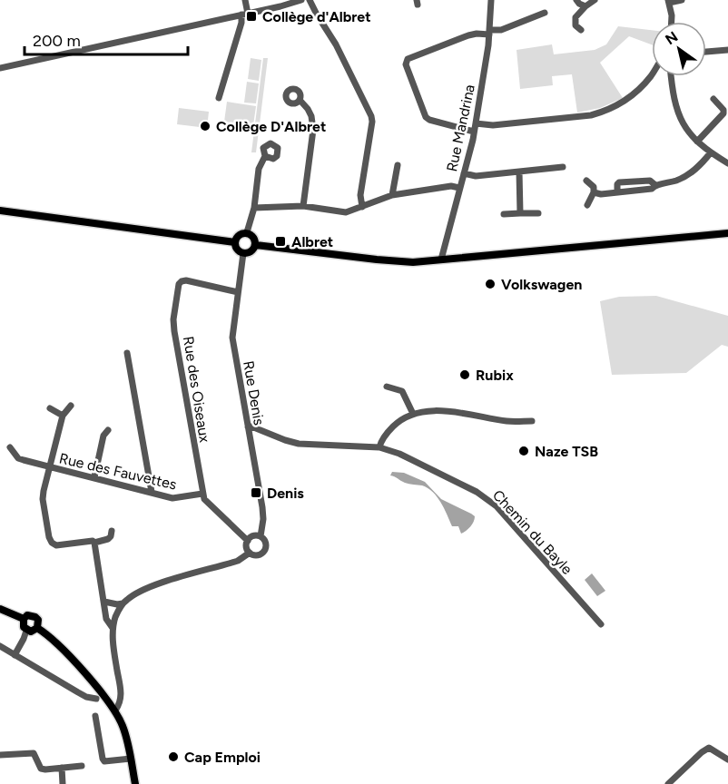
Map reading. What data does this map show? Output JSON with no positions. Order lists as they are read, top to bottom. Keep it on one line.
{"streets":{"street":["Rue Mandrina","Rue des Oiseaux","Rue Denis","Rue des Fauvettes","Chemin du Bayle"]},"crossings":[["Rue des Oiseaux","Rue Denis"],["Rue des Oiseaux","Rue des Fauvettes"],["Rue Denis","Chemin du Bayle"]],"places":{"transit":["Collège d'Albret","Albret","Denis"],"other":["Collège D'Albret","Volkswagen","Rubix","Naze TSB","Cap Emploi"]},"scale_bar":"200 m","north":"top left"}
